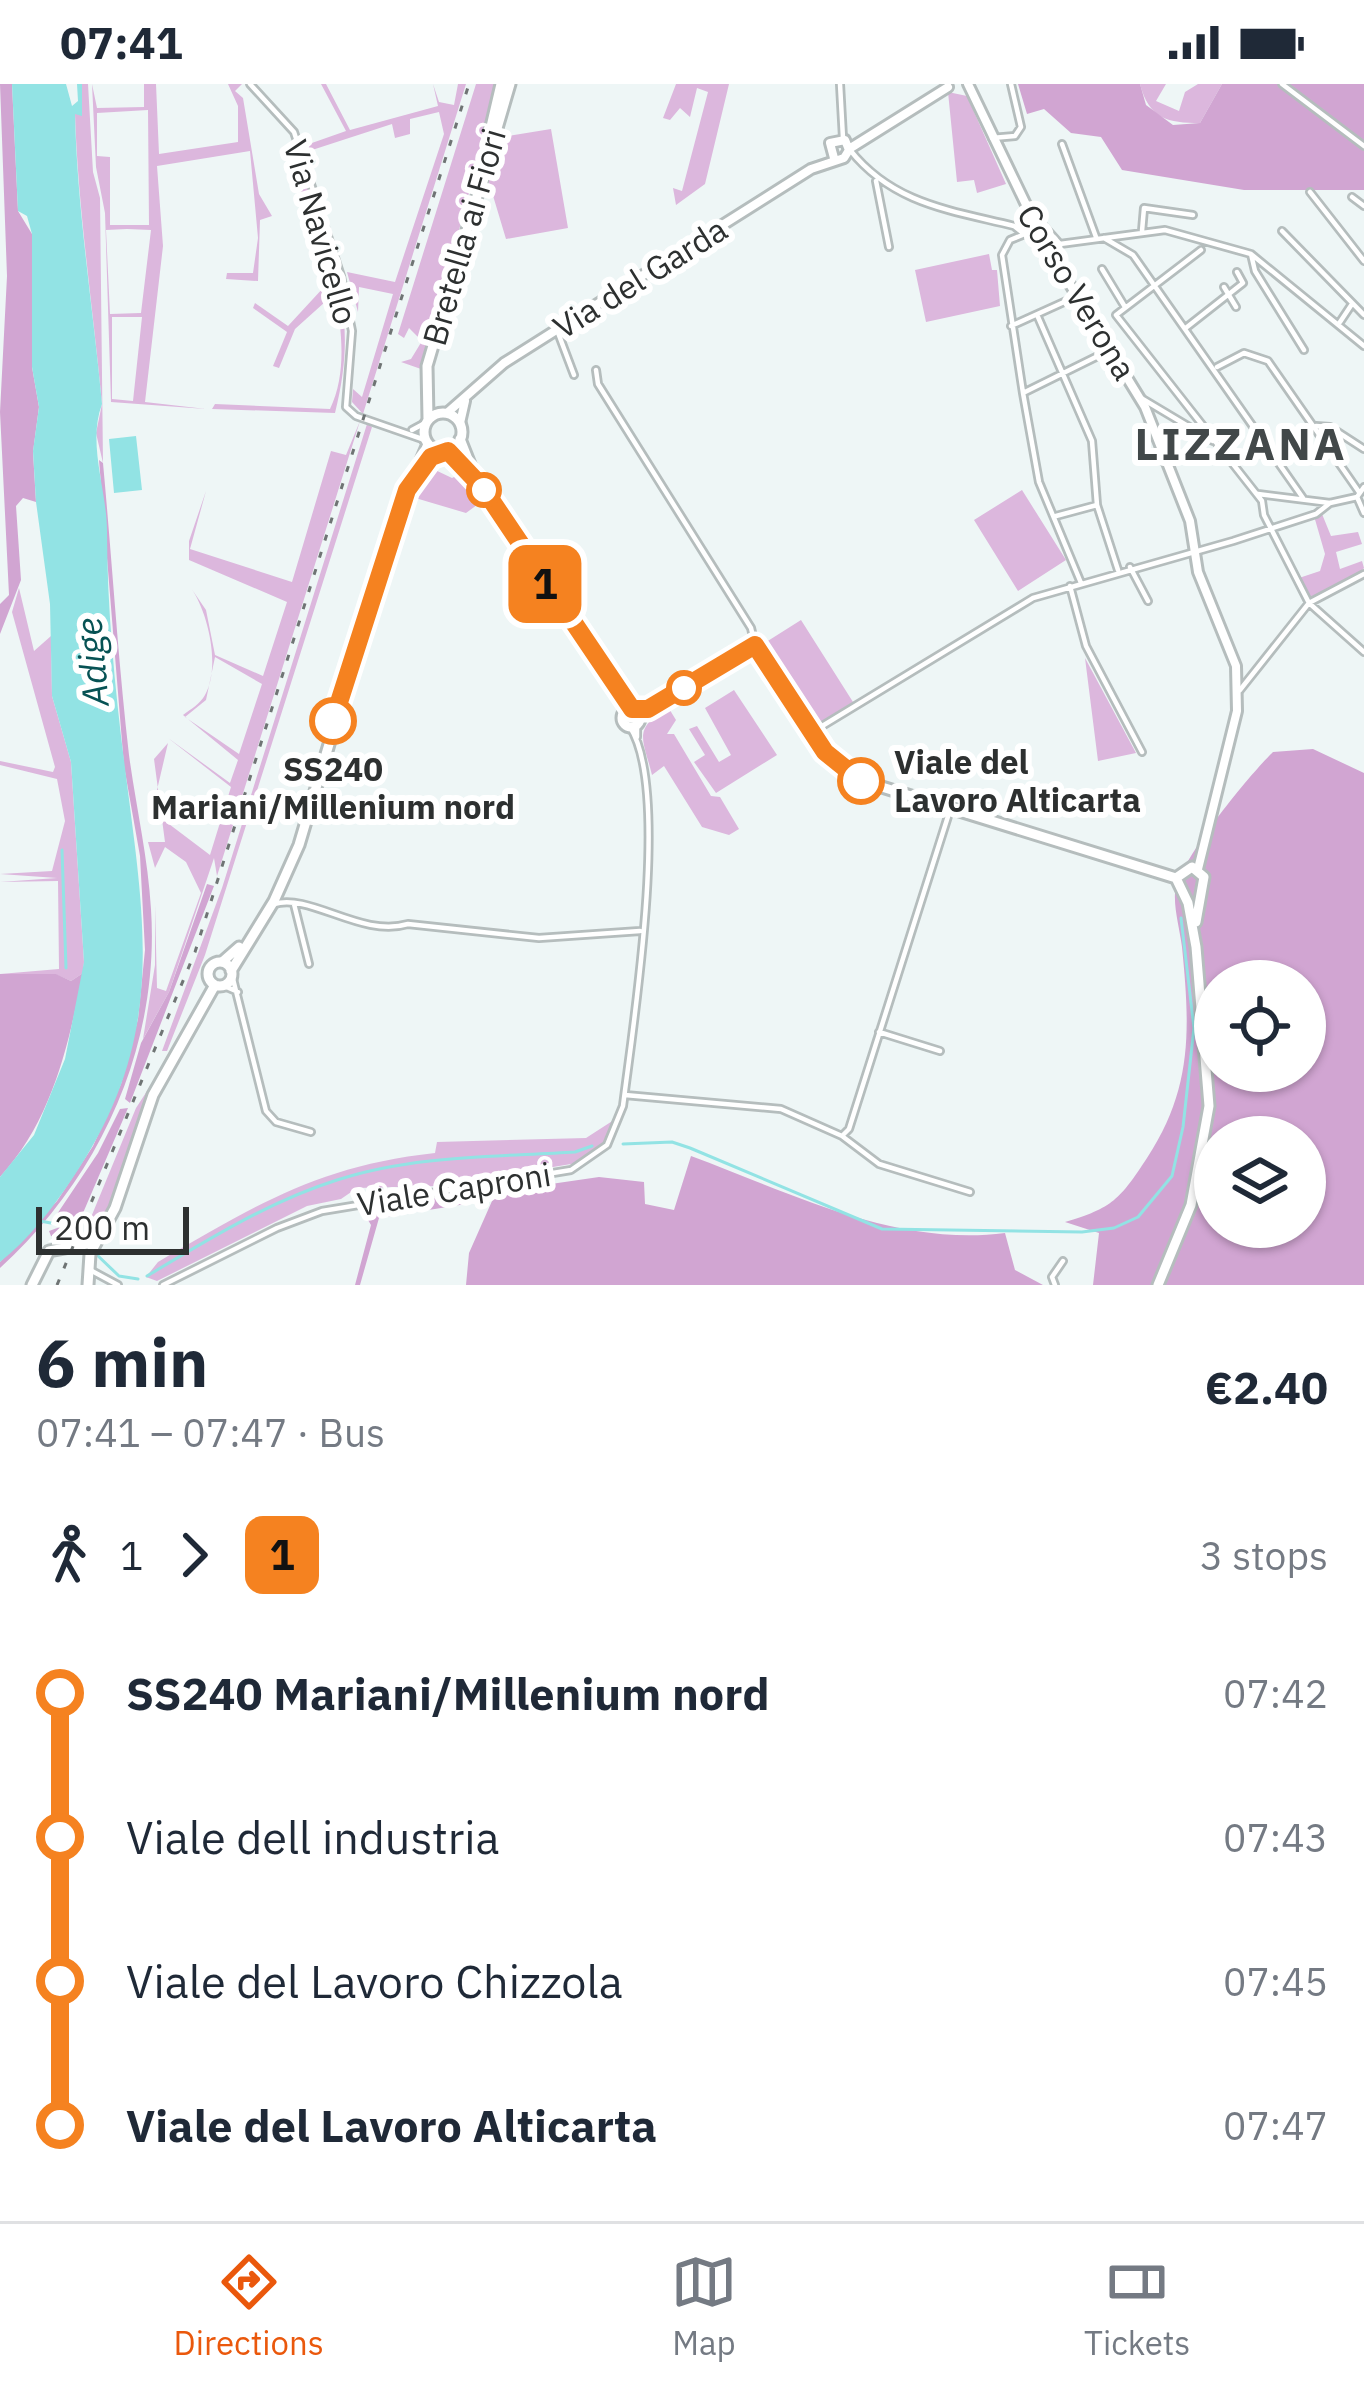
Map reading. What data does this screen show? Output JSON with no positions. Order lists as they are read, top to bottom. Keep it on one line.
{"streets":{"main road":["Bretella ai Fiori","Via del Garda","Corso Verona"],"street":["Via Navicello","Viale Caproni"]},"crossings":[["Via Navicello","Bretella ai Fiori"],["Via Navicello","Via del Garda"],["Bretella ai Fiori","Via del Garda"]],"districts":["LIZZANA"],"water":["Adige"],"places":["SS240 Mariani/Millenium nord","Viale del Lavoro Alticarta"],"lines":["bus line 1"],"scale_bar":"200 m","page":{"status":"07:41","on_map":"1","scale":"200 m","heading":["6 min","07:41 – 07:47 · Bus","€2.40"],"legs":["1","1","3 stops"],"list":[{"name":"SS240 Mariani/Millenium nord","value":"07:42"},{"name":"Viale dell industria","value":"07:43"},{"name":"Viale del Lavoro Chizzola","value":"07:45"},{"name":"Viale del Lavoro Alticarta","value":"07:47"}],"tabs":["Directions","Map","Tickets"]}}
